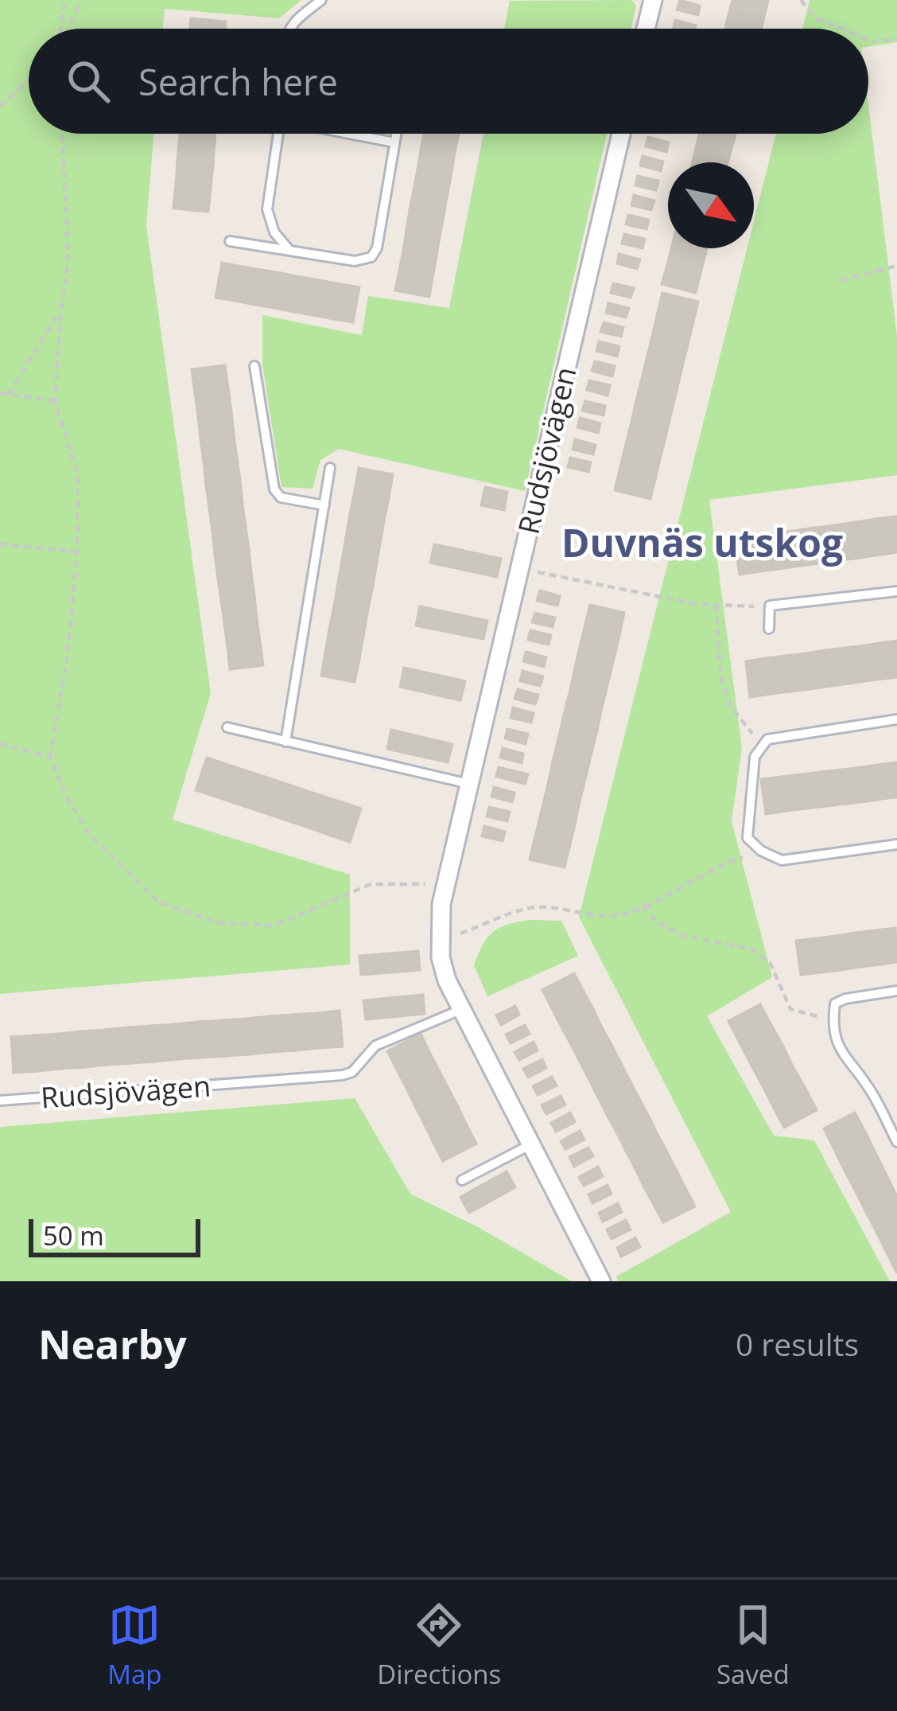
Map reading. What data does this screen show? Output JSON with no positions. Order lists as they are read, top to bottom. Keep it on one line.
{"streets":{"street":["Rudsjövägen"]},"districts":["Duvnäs utskog"],"scale_bar":"50 m","north":"bottom right","page":{"search":"Search here","scale":"50 m","heading":["Nearby","0 results"],"nav":["Map","Directions","Saved"]}}
